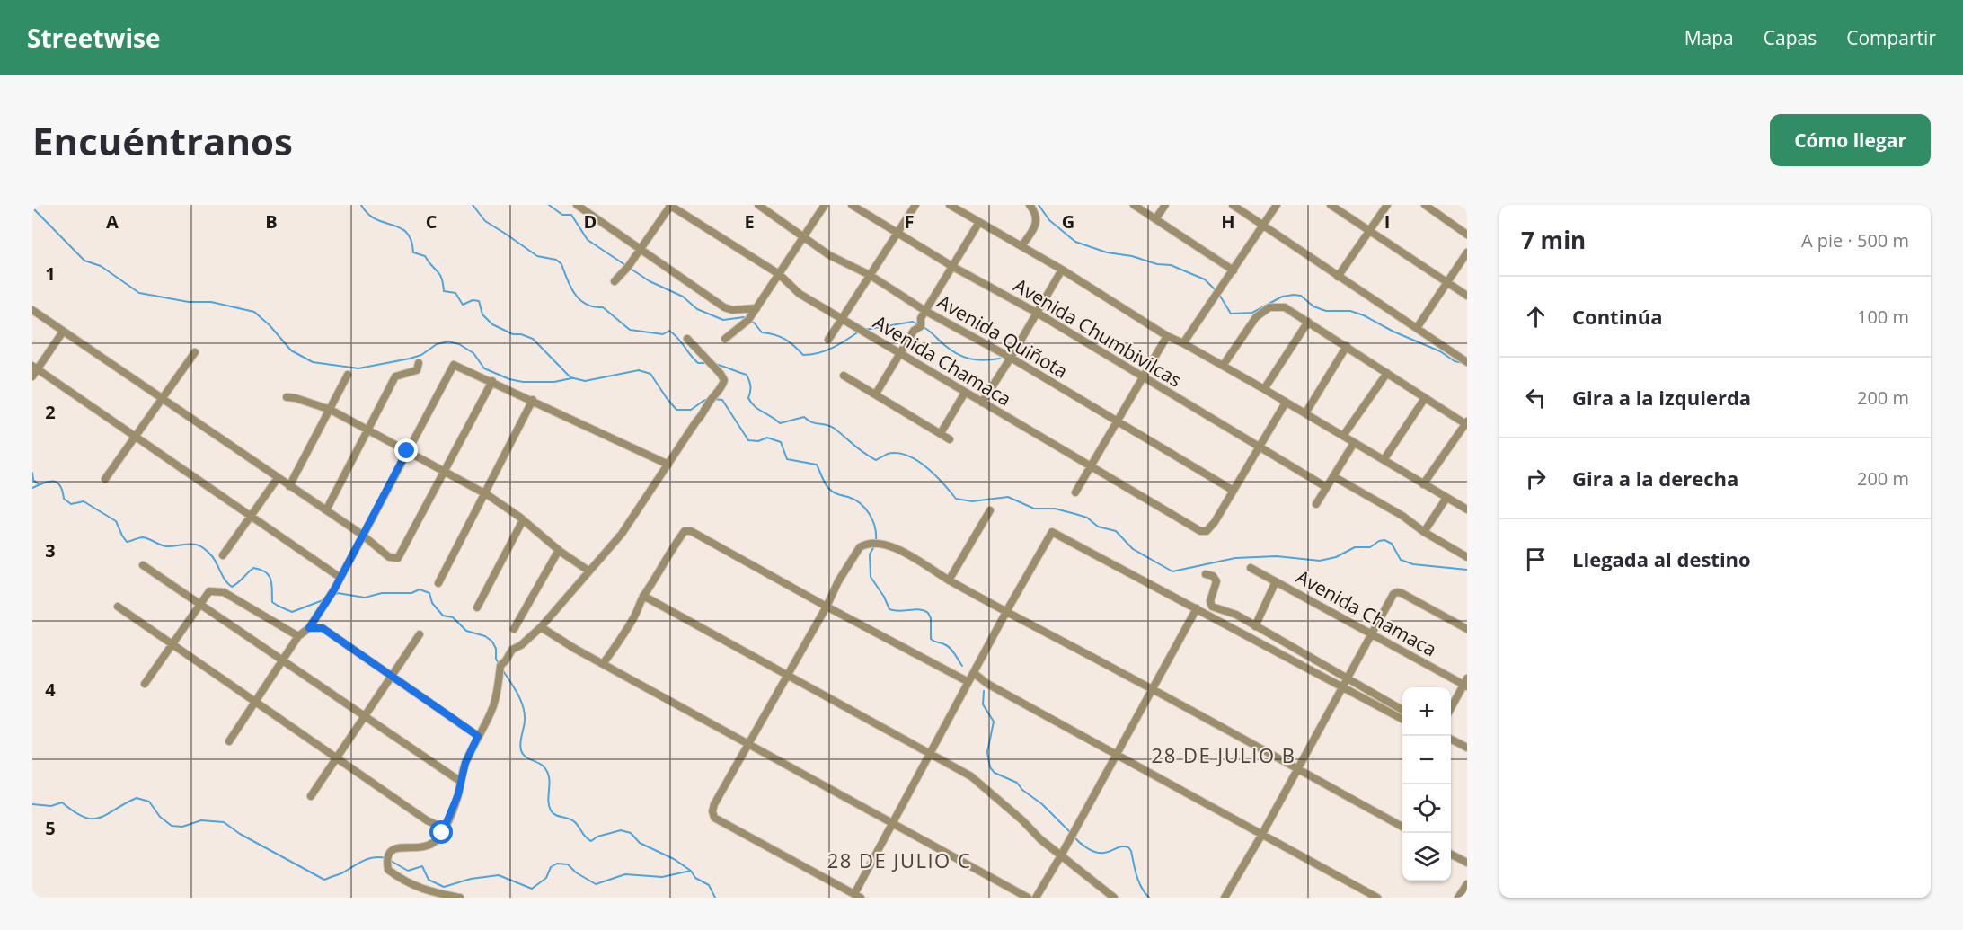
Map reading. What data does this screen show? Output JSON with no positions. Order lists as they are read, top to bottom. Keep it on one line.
{"streets":{"street":["Avenida Chumbivilcas","Avenida Quiñota","Avenida Chamaca"]},"crossings":[["Avenida Quiñota","Avenida Chamaca"]],"districts":["28 DE JULIO B","28 DE JULIO C"],"page":{"header":"Streetwise","nav":["Mapa","Capas","Compartir"],"buttons":"Cómo llegar","title":"Encuéntranos","heading":["7 min","A pie · 500 m"],"list":[["Continúa","100 m"],["Gira a la izquierda","200 m"],["Gira a la derecha","200 m"],"Llegada al destino"],"map_buttons":["+","−"]},"grid":{"columns":["A","B","C","D","E","F","G","H","I"],"rows":["1","2","3","4","5"]}}
